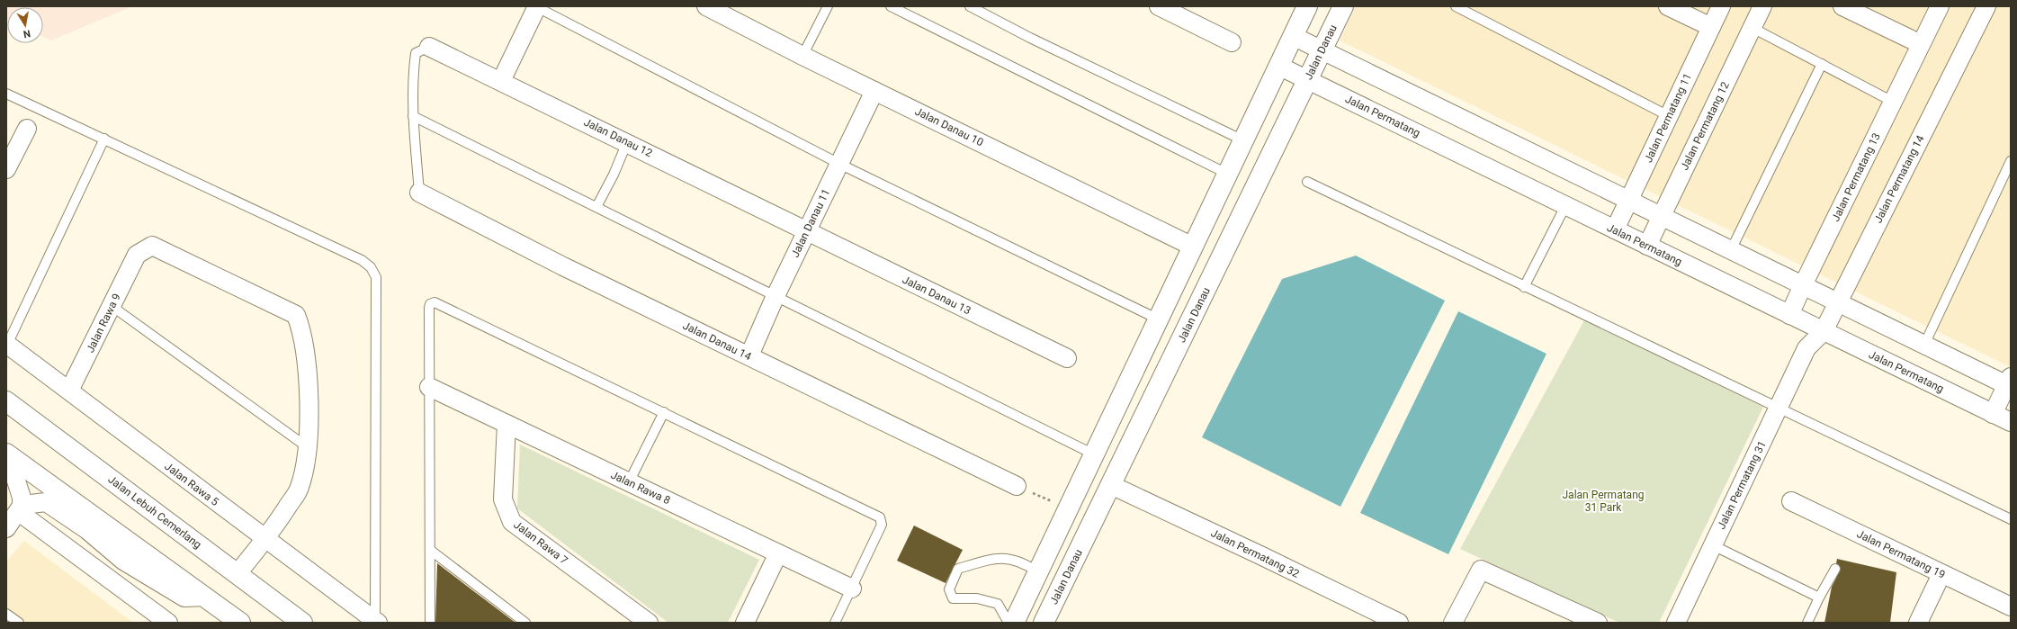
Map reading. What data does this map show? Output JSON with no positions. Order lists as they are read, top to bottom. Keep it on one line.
{"streets":{"street":["Jalan Danau","Jalan Permatang","Jalan Permatang 11","Jalan Permatang 12","Jalan Danau 10","Jalan Danau 12","Jalan Permatang 13","Jalan Permatang 14","Jalan Danau 11","Jalan Danau 13","Jalan Rawa 9","Jalan Danau 14","Jalan Rawa 5","Jalan Permatang 31","Jalan Rawa 8","Jalan Lebuh Cemerlang","Jalan Rawa 7","Jalan Permatang 32","Jalan Permatang 19"]},"crossings":[["Jalan Danau","Jalan Permatang"],["Jalan Danau","Jalan Permatang 32"],["Jalan Permatang","Jalan Permatang 11"],["Jalan Permatang","Jalan Permatang 12"],["Jalan Permatang","Jalan Permatang 13"],["Jalan Permatang","Jalan Permatang 14"],["Jalan Danau 10","Jalan Danau 11"],["Jalan Danau 12","Jalan Danau 11"],["Jalan Danau 12","Jalan Danau 13"],["Jalan Permatang 14","Jalan Permatang 31"],["Jalan Danau 11","Jalan Danau 13"],["Jalan Danau 11","Jalan Danau 14"],["Jalan Rawa 9","Jalan Rawa 5"],["Jalan Rawa 8","Jalan Rawa 7"]],"parks":["Jalan Permatang 31 Park"],"north":"bottom"}
